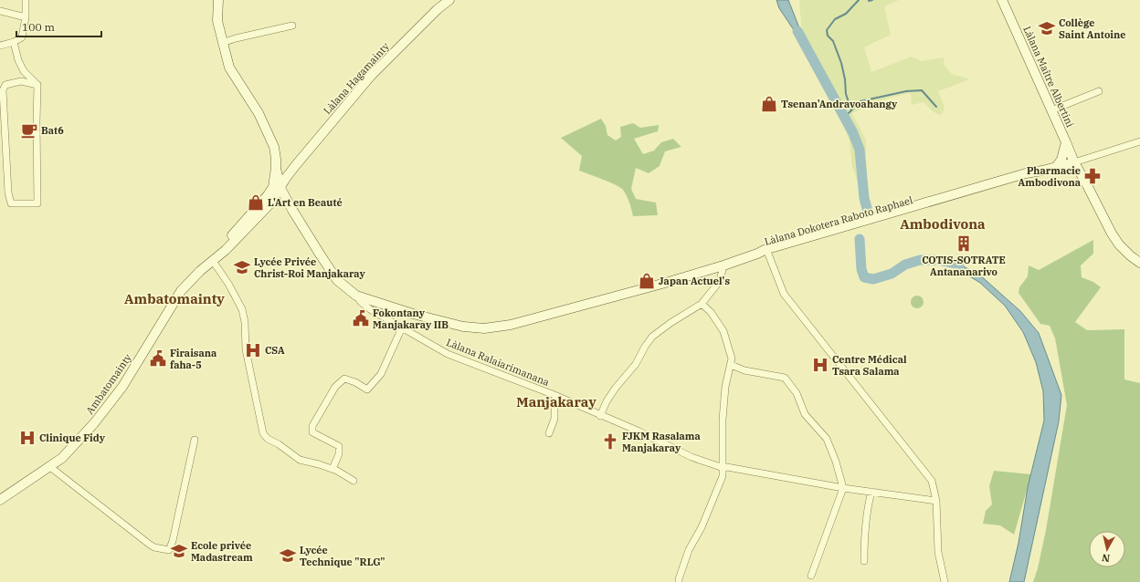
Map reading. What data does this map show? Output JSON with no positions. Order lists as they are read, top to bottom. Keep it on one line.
{"streets":{"main road":["Làlana Maître Albertini","Làlana Hagamainty","Làlana Dokotera Raboto Raphael","Ambatomainty"],"street":["Làlana Ralaiarimanana"]},"crossings":[["Làlana Maître Albertini","Làlana Dokotera Raboto Raphael"],["Làlana Dokotera Raboto Raphael","Làlana Ralaiarimanana"]],"districts":["Ambodivona","Ambatomainty","Manjakaray"],"places":{"school or university":["Collège Saint Antoine","Lycée Privée Christ-Roi Manjakaray","Ecole privée Madastream","Lycée Technique \"RLG\""],"shop":["Tsenan'Andravoahangy","L'Art en Beauté","Japan Actuel's"],"cafe":["Bat6"],"pharmacy":["Pharmacie Ambodivona"],"building":["COTIS-SOTRATE Antananarivo"],"public building":["Fokontany Manjakaray IIB","Firaisana faha-5"],"hospital":["CSA","Centre Médical Tsara Salama","Clinique Fidy"],"church":["FJKM Rasalama Manjakaray"]},"scale_bar":"100 m","north":"bottom"}
